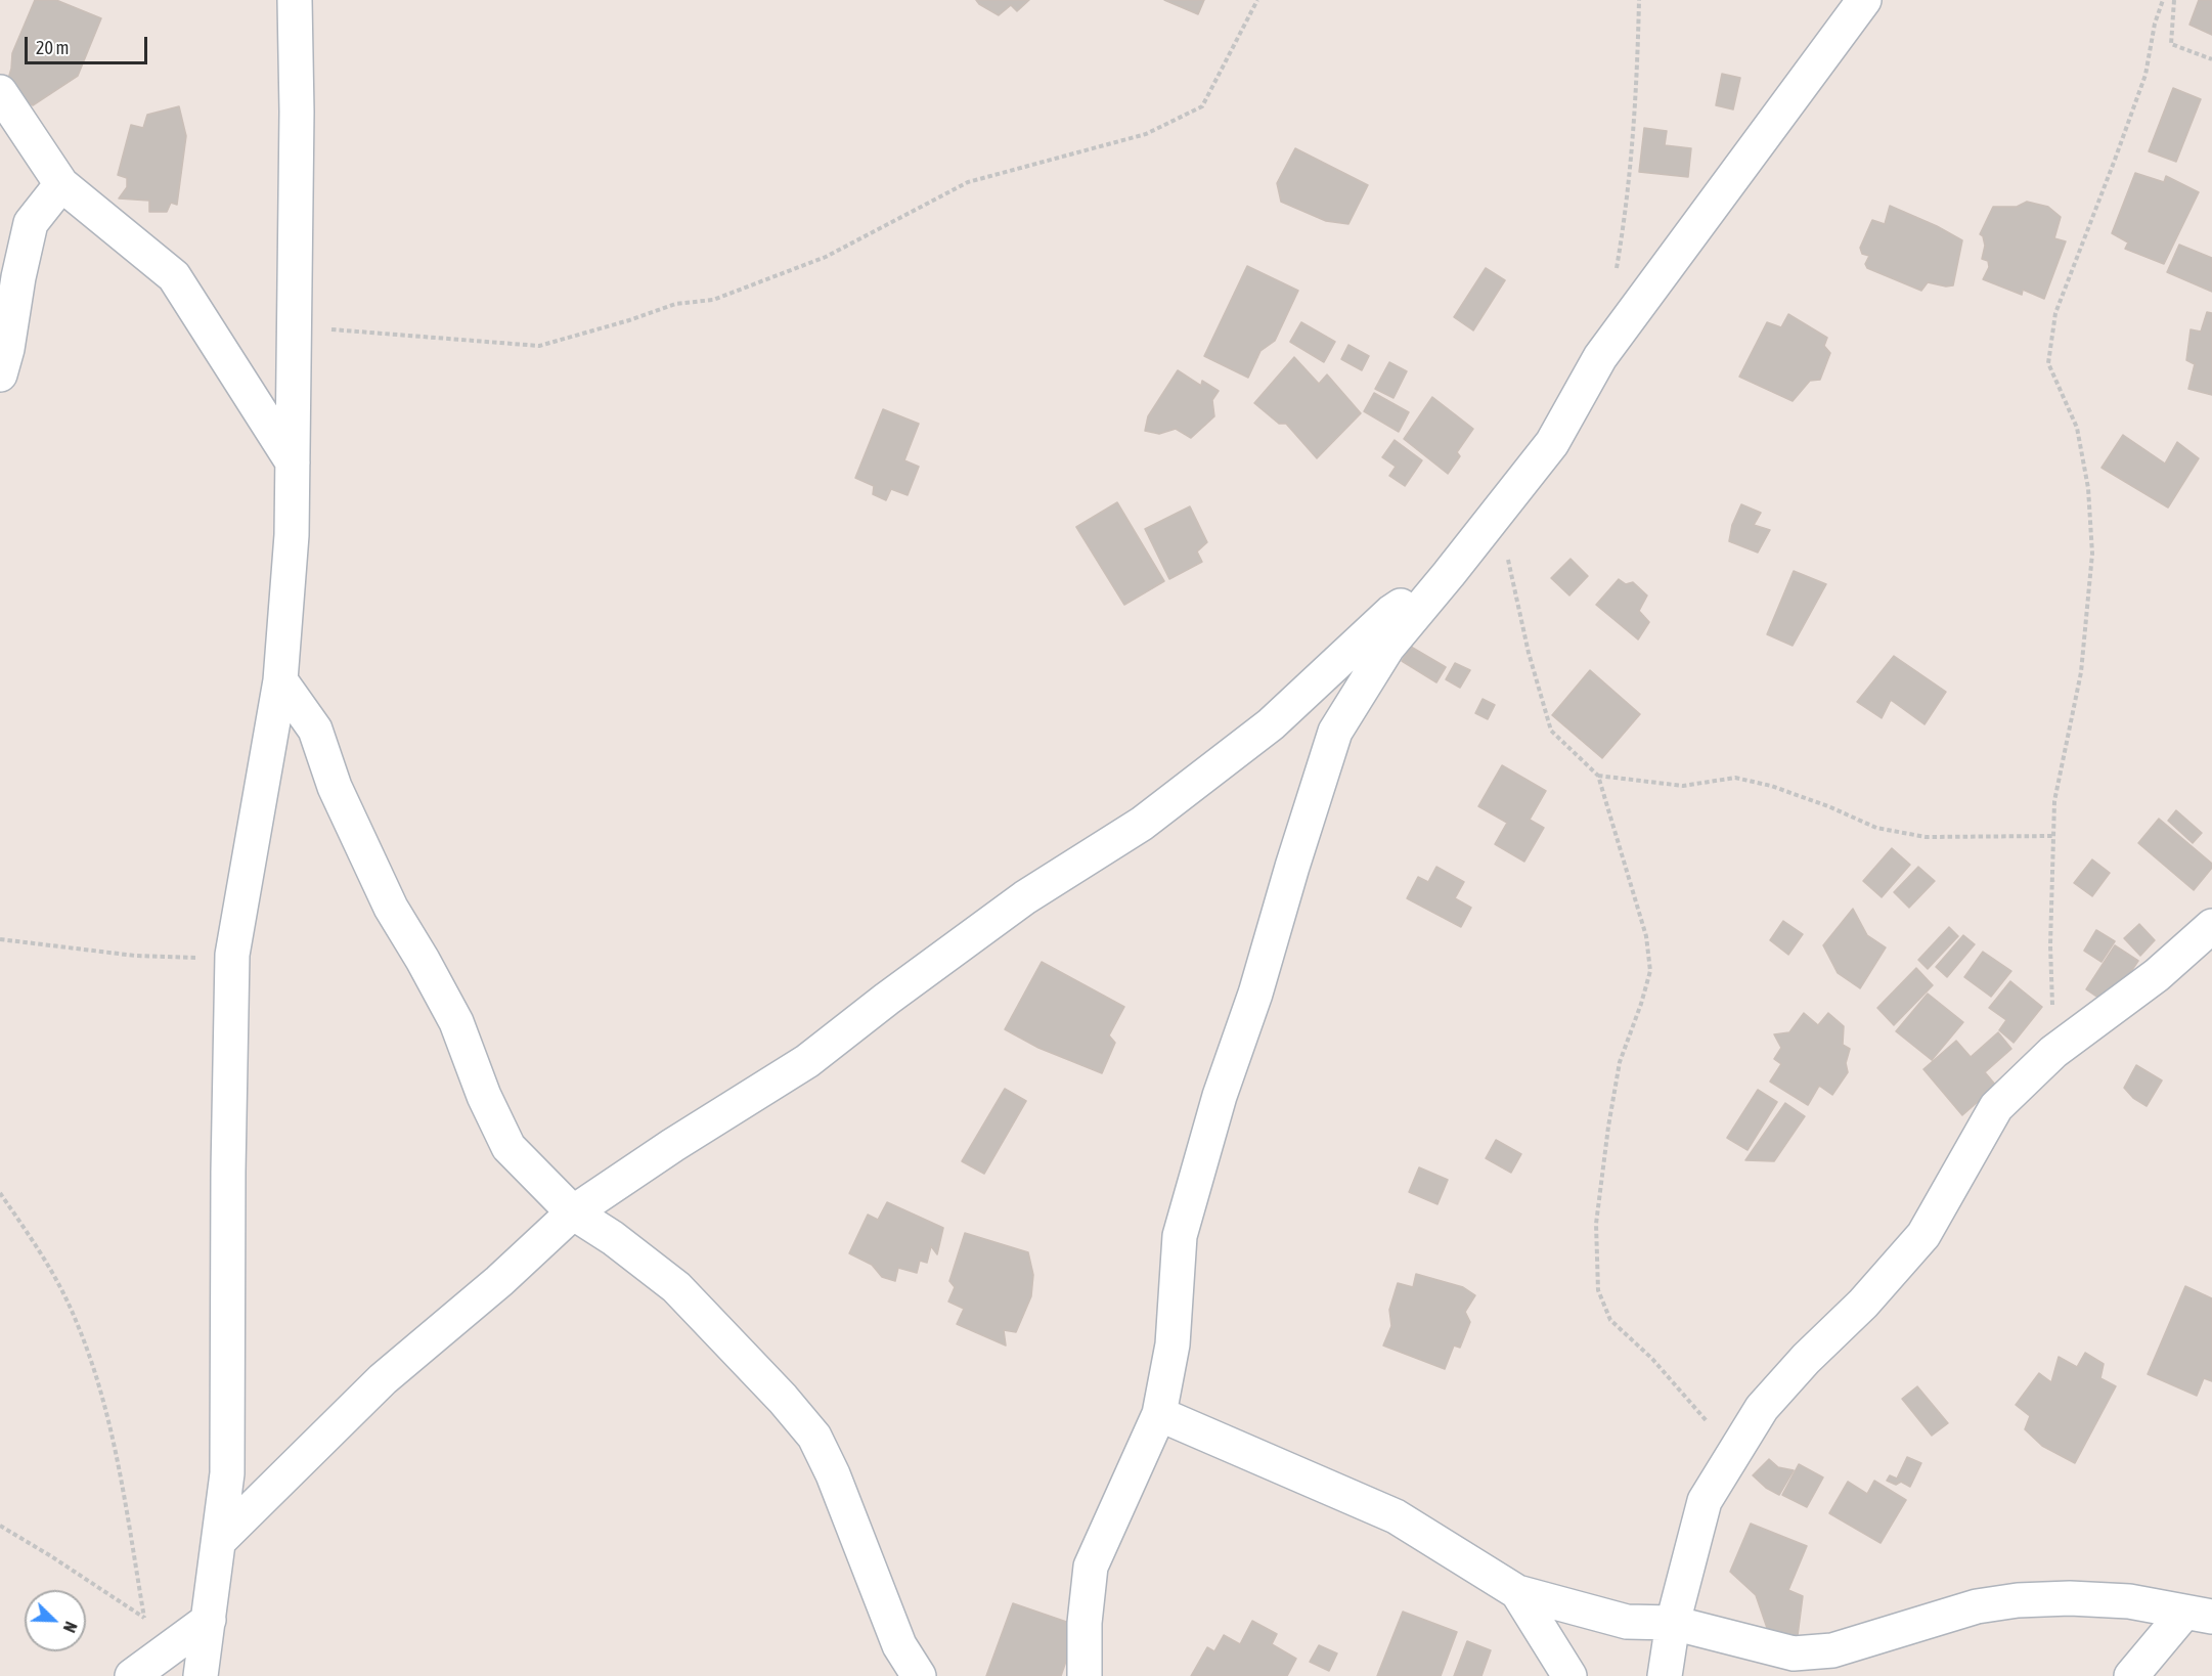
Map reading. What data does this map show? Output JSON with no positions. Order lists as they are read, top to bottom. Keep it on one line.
{"scale_bar":"20 m","north":"bottom right"}
